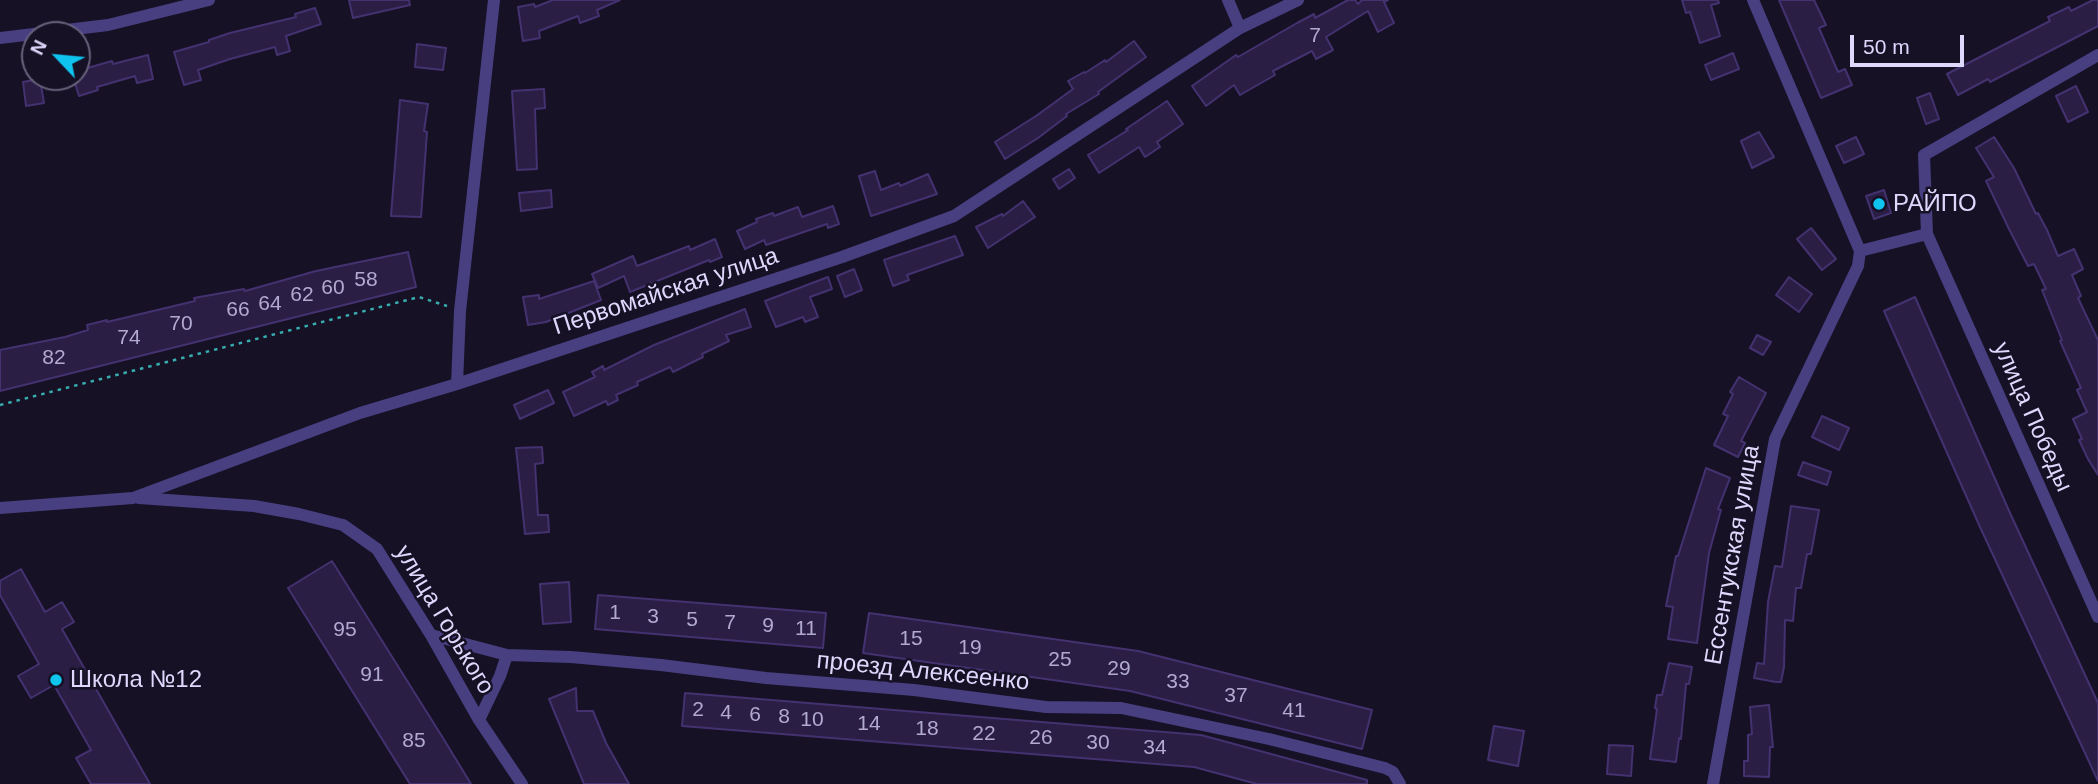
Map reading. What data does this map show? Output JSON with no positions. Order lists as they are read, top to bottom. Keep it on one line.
{"streets":{"street":["Первомайская улица","улица Победы","Ессентукская улица","улица Горького","проезд Алексеенко"]},"crossings":[["Первомайская улица","улица Горького"],["улица Горького","проезд Алексеенко"]],"places":["РАЙПО","Школа №12"],"house_numbers":["7","58","60","62","64","66","70","74","82","1","3","5","7","9","11","95","15","19","25","29","91","33","37","2","41","4","6","8","10","14","18","22","26","85","30","34"],"scale_bar":"50 m","north":"top left"}
